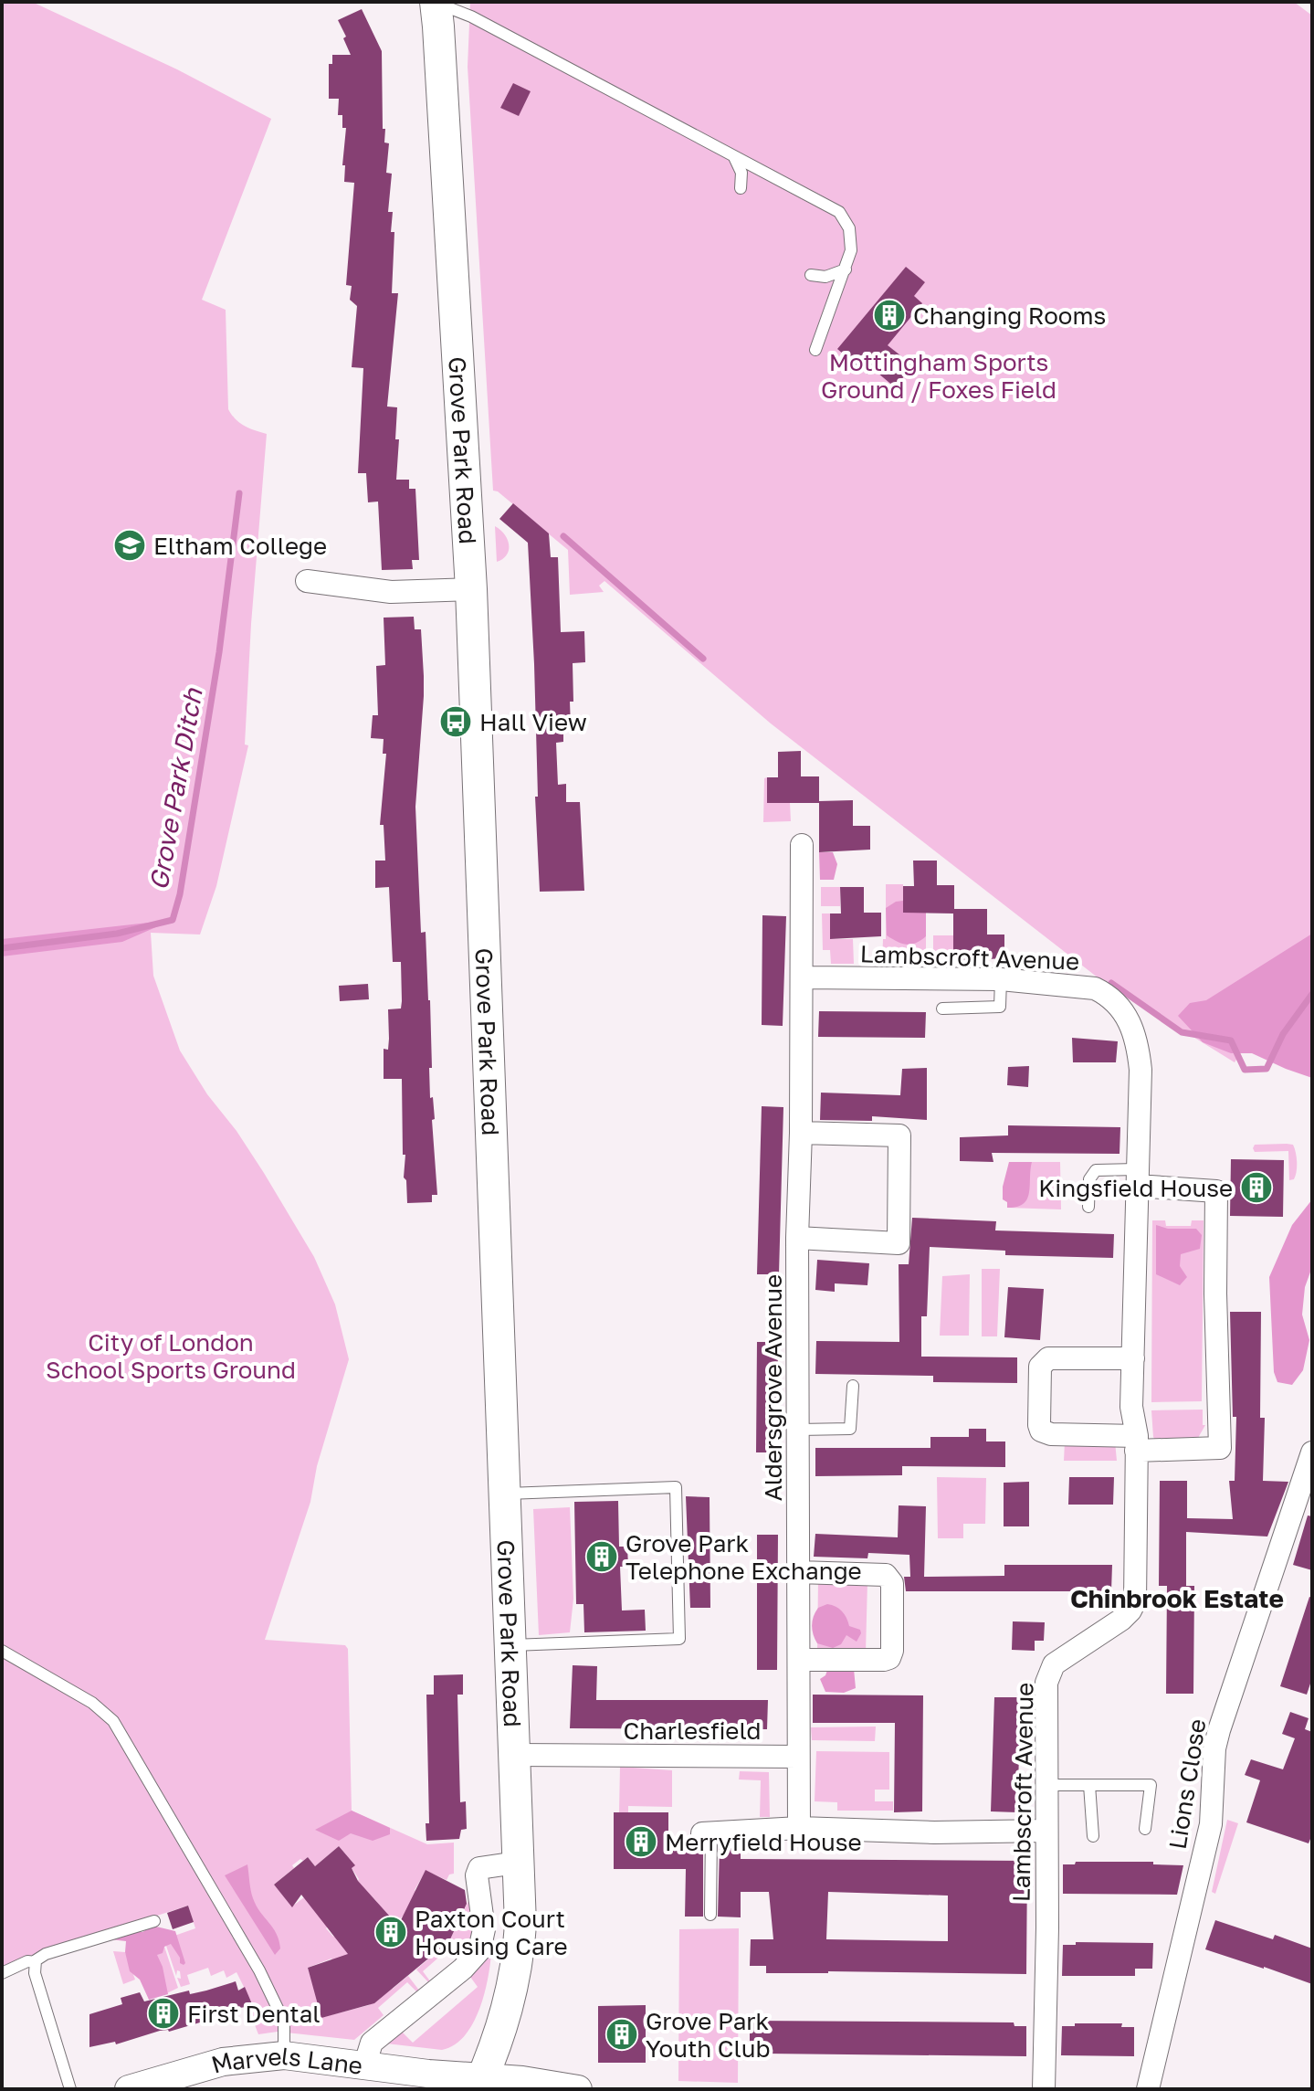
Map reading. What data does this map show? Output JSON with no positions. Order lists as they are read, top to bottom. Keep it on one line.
{"streets":{"main road":["Grove Park Road"],"street":["Lambscroft Avenue","Aldersgrove Avenue","Charlesfield","Lions Close","Marvels Lane"]},"crossings":[["Grove Park Road","Charlesfield"],["Grove Park Road","Marvels Lane"],["Lambscroft Avenue","Aldersgrove Avenue"],["Aldersgrove Avenue","Charlesfield"]],"districts":["Chinbrook Estate"],"water":["Grove Park Ditch"],"parks":["Mottingham Sports Ground / Foxes Field","City of London School Sports Ground"],"places":{"building":["Changing Rooms","Kingsfield House","Grove Park Telephone Exchange","Merryfield House","Paxton Court Housing Care","First Dental","Grove Park Youth Club"],"school or university":["Eltham College"],"bus stop":["Hall View"]}}
